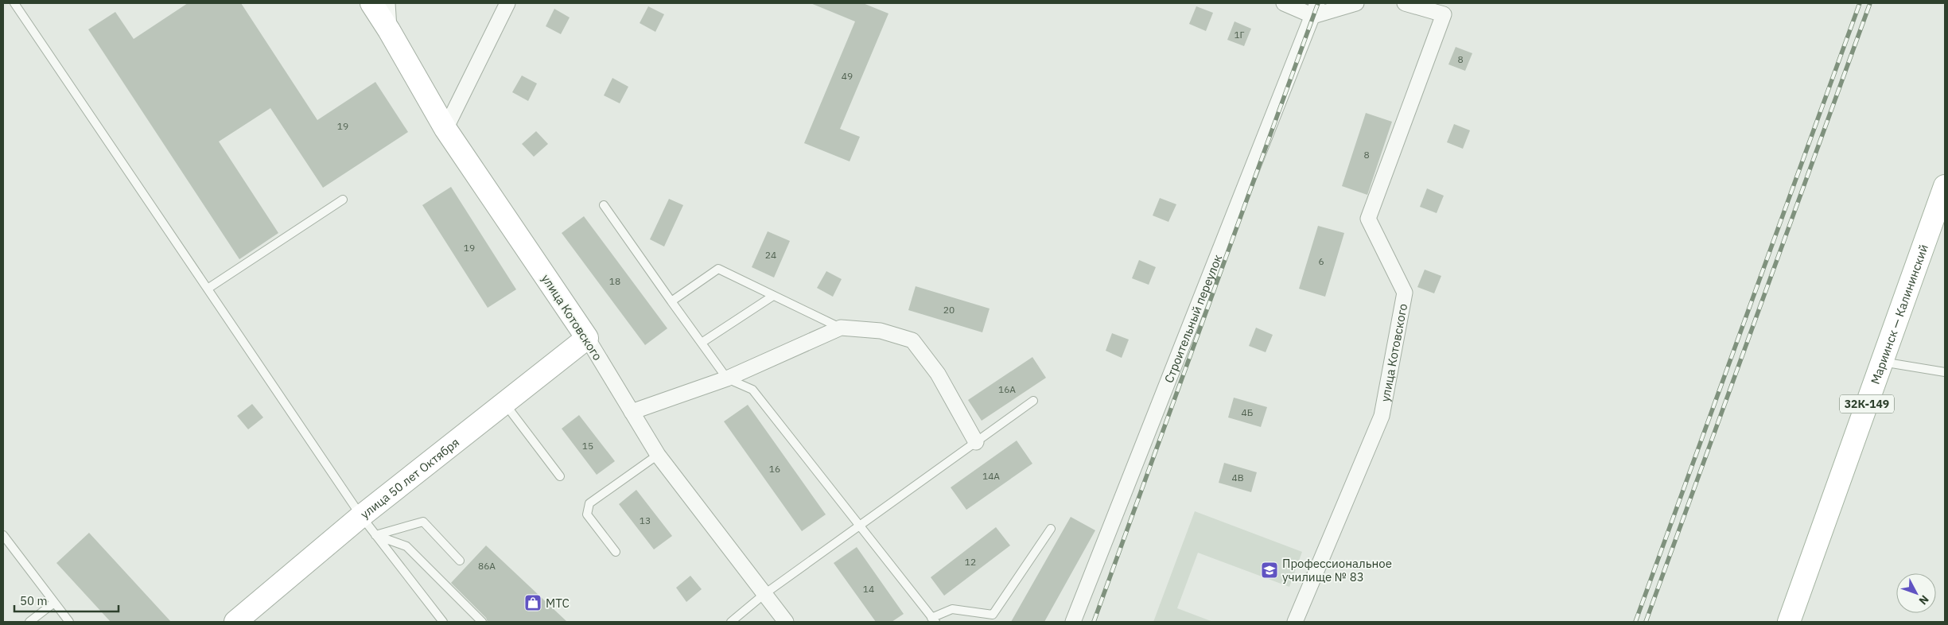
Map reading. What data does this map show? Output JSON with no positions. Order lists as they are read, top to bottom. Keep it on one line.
{"streets":{"main road":["Мариинск — Калининский","улица Котовского","32К-149","улица 50 лет Октября"],"street":["Строительный переулок"]},"crossings":[["улица Котовского","улица 50 лет Октября"]],"places":{"school or university":["Профессиональное училище № 83"],"shop":["МТС"]},"house_numbers":["1Г","8","49","19","8","19","24","6","18","20","16А","4Б","15","16","14А","4В","13","12","86А","14"],"scale_bar":"50 m","north":"bottom right"}
